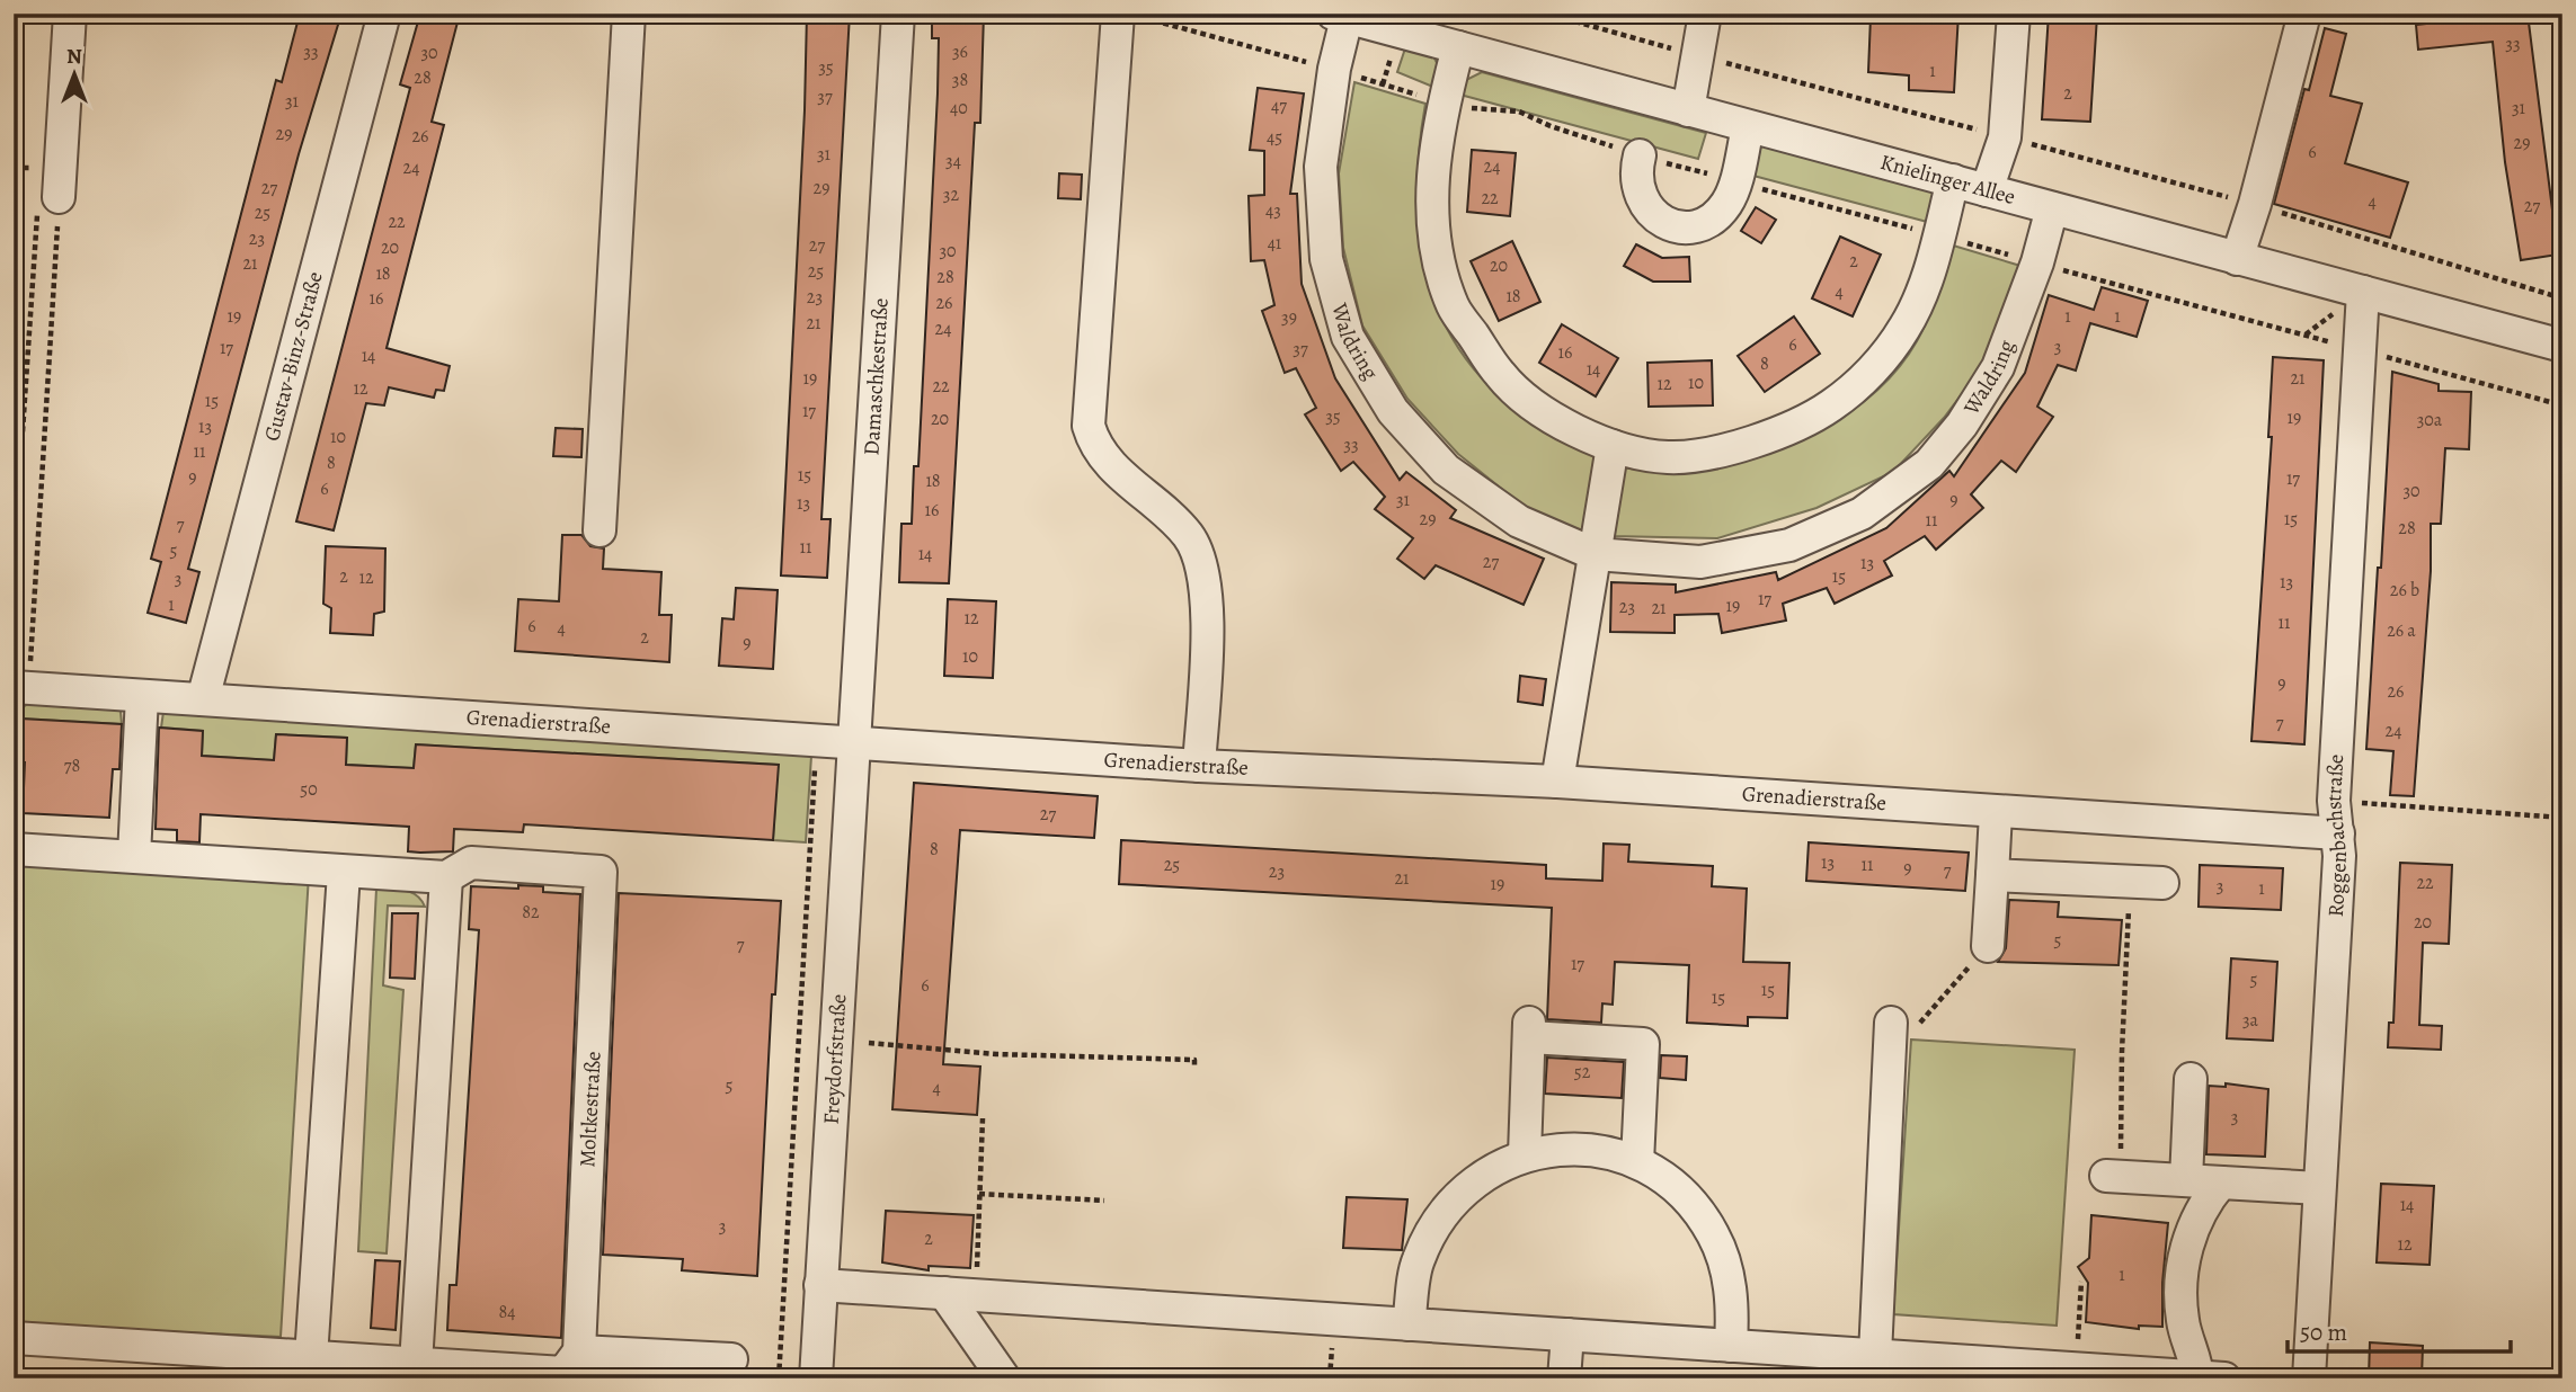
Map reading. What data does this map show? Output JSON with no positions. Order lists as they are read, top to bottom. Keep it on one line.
{"streets":{"street":["Knielinger Allee","Waldring","Gustav-Binz-Straße","Damaschkestraße","Grenadierstraße","Roggenbachstraße","Freydorfstraße","Moltkestraße"]},"crossings":[["Knielinger Allee","Waldring"],["Knielinger Allee","Roggenbachstraße"],["Gustav-Binz-Straße","Grenadierstraße"],["Damaschkestraße","Grenadierstraße"],["Damaschkestraße","Freydorfstraße"],["Grenadierstraße","Roggenbachstraße"],["Grenadierstraße","Freydorfstraße"]],"house_numbers":["33","33","36","30","35","1","28","38","2","37","31","47","40","31","29","26","45","29","6","31","34","24","24","27","29","32","22","4","27","43","25","22","23","41","27","20","30","2","21","20","25","18","28","4","18","23","16","26","19","1","1","39","21","24","6","3","17","37","16","14","8","14","19","21","10","12","22","12","15","17","35","19","20","30a","13","10","33","11","8","15","9","17","18","6","30","31","9","13","16","29","15","11","7","28","11","5","14","27","13","2","15","12","3","13","26 b","17","1","19","23","21","12","11","6","4","26 a","2","9","10","9","26","7","24","78","50","27","8","13","25","11","9","7","23","21","22","19","3","1","82","20","5","7","17","5","6","15","15","3a","52","5","4","3","14","3","2","12","1","84"],"scale_bar":"50 m","north":"top"}
